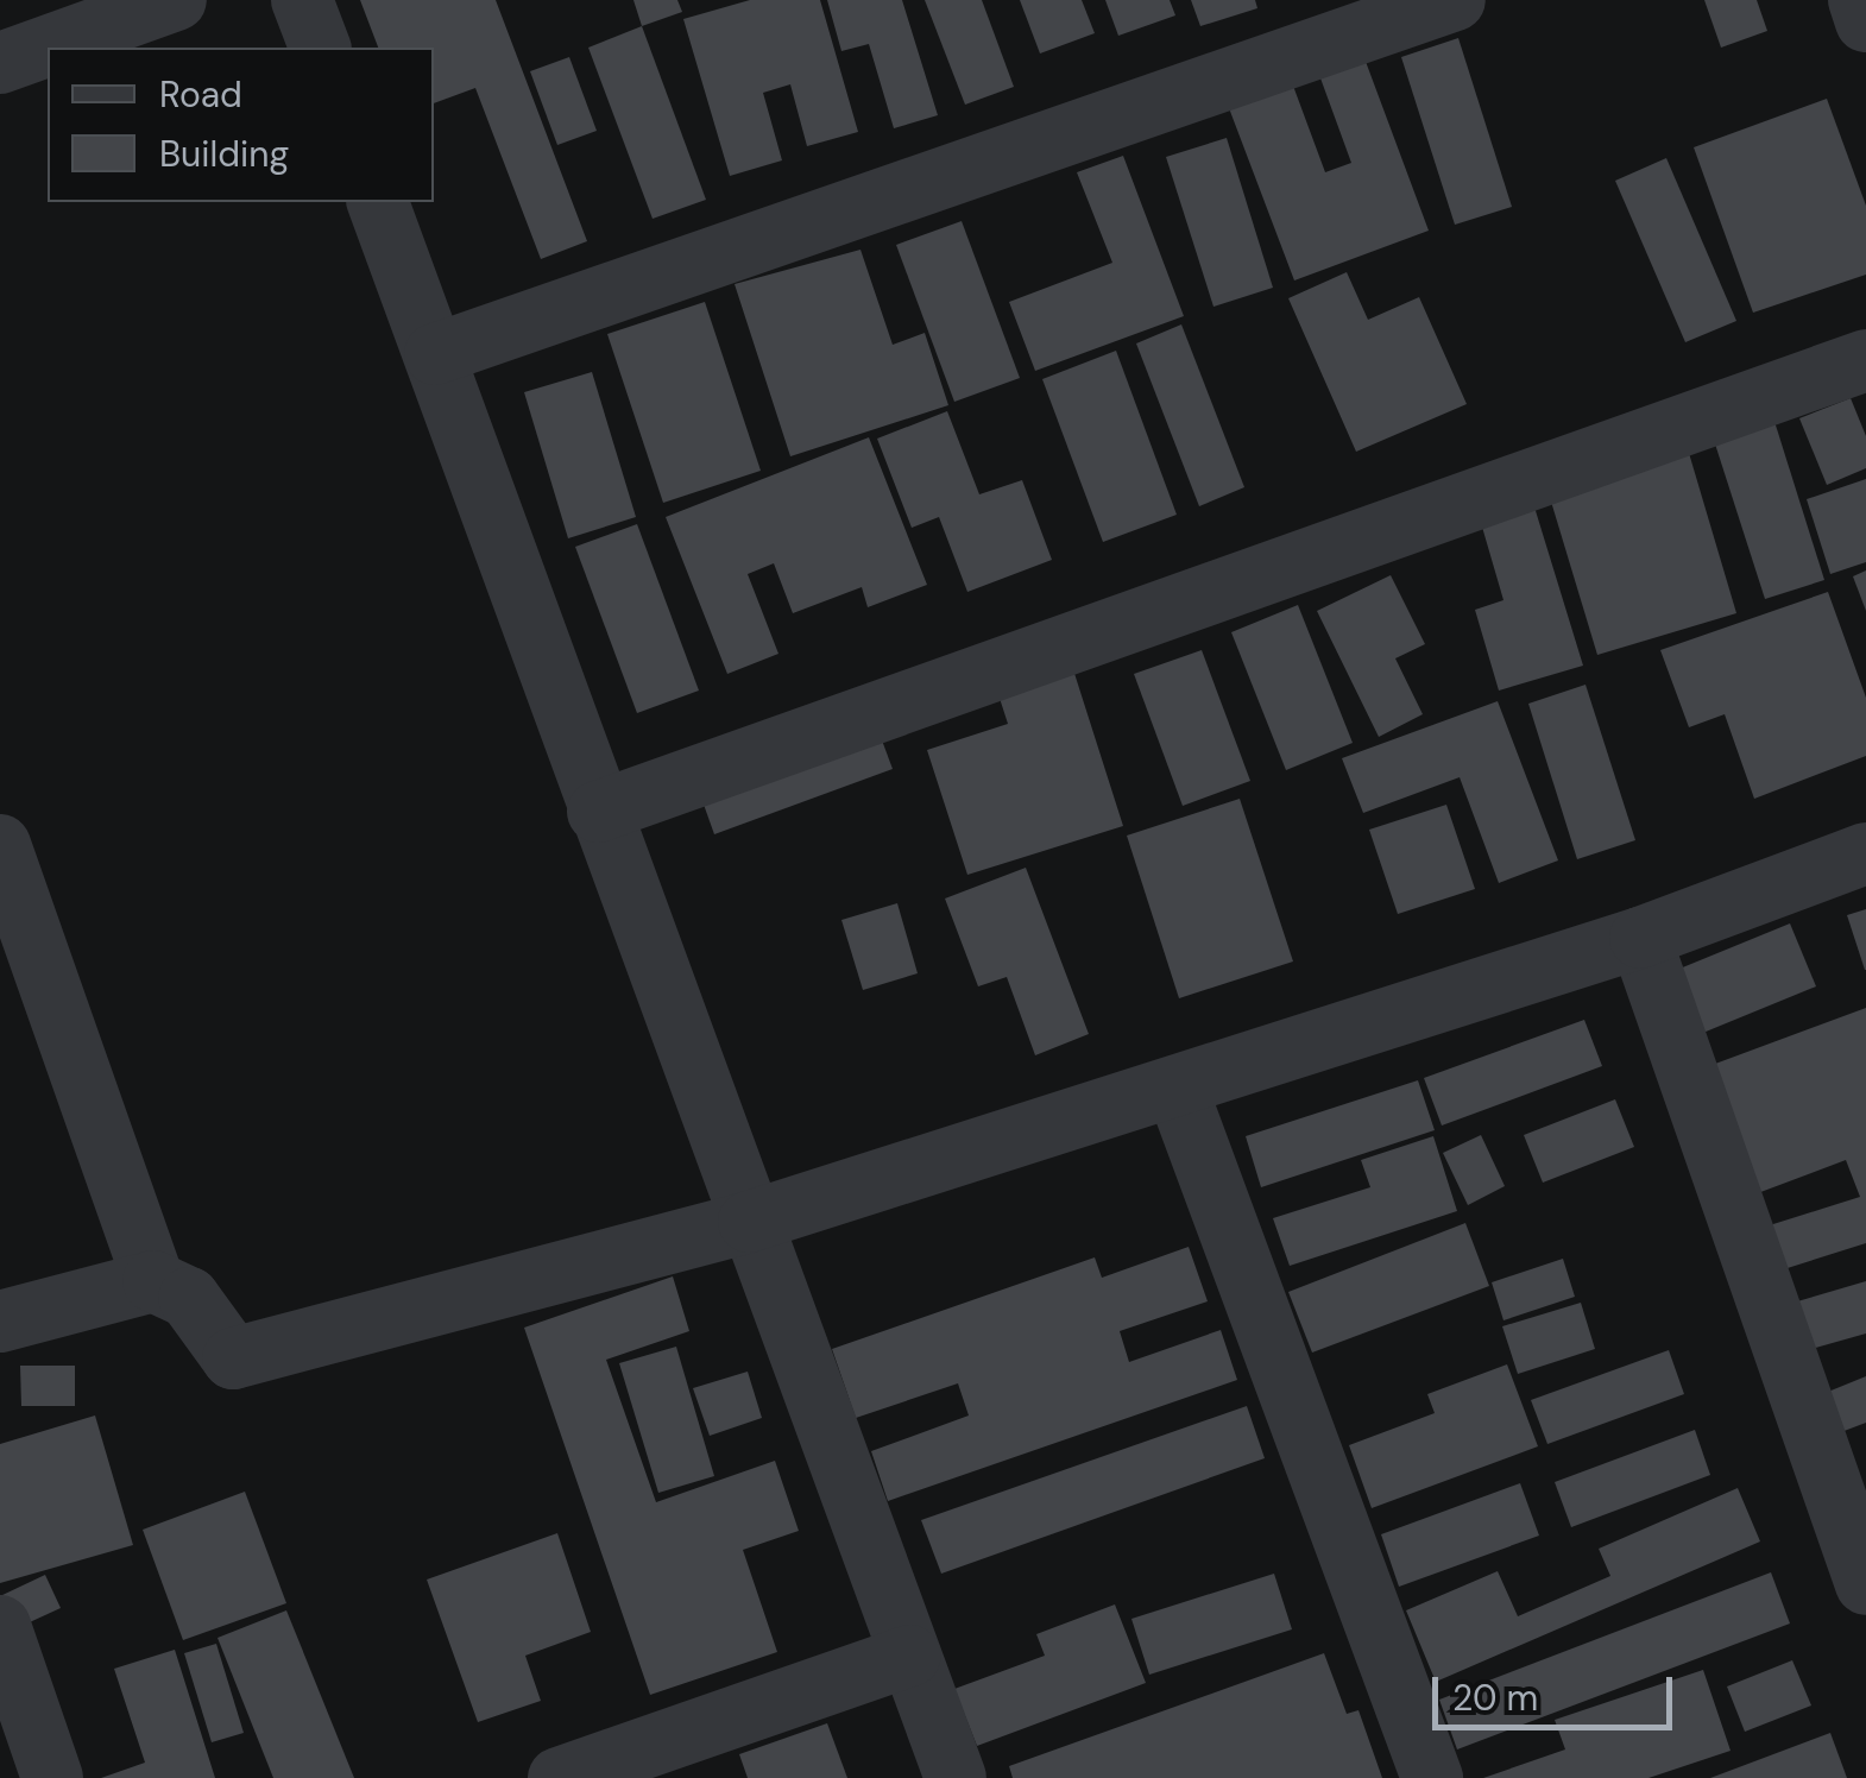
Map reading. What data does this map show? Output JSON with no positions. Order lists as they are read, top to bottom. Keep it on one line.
{"legend":["Road","Building"],"scale_bar":"20 m"}
